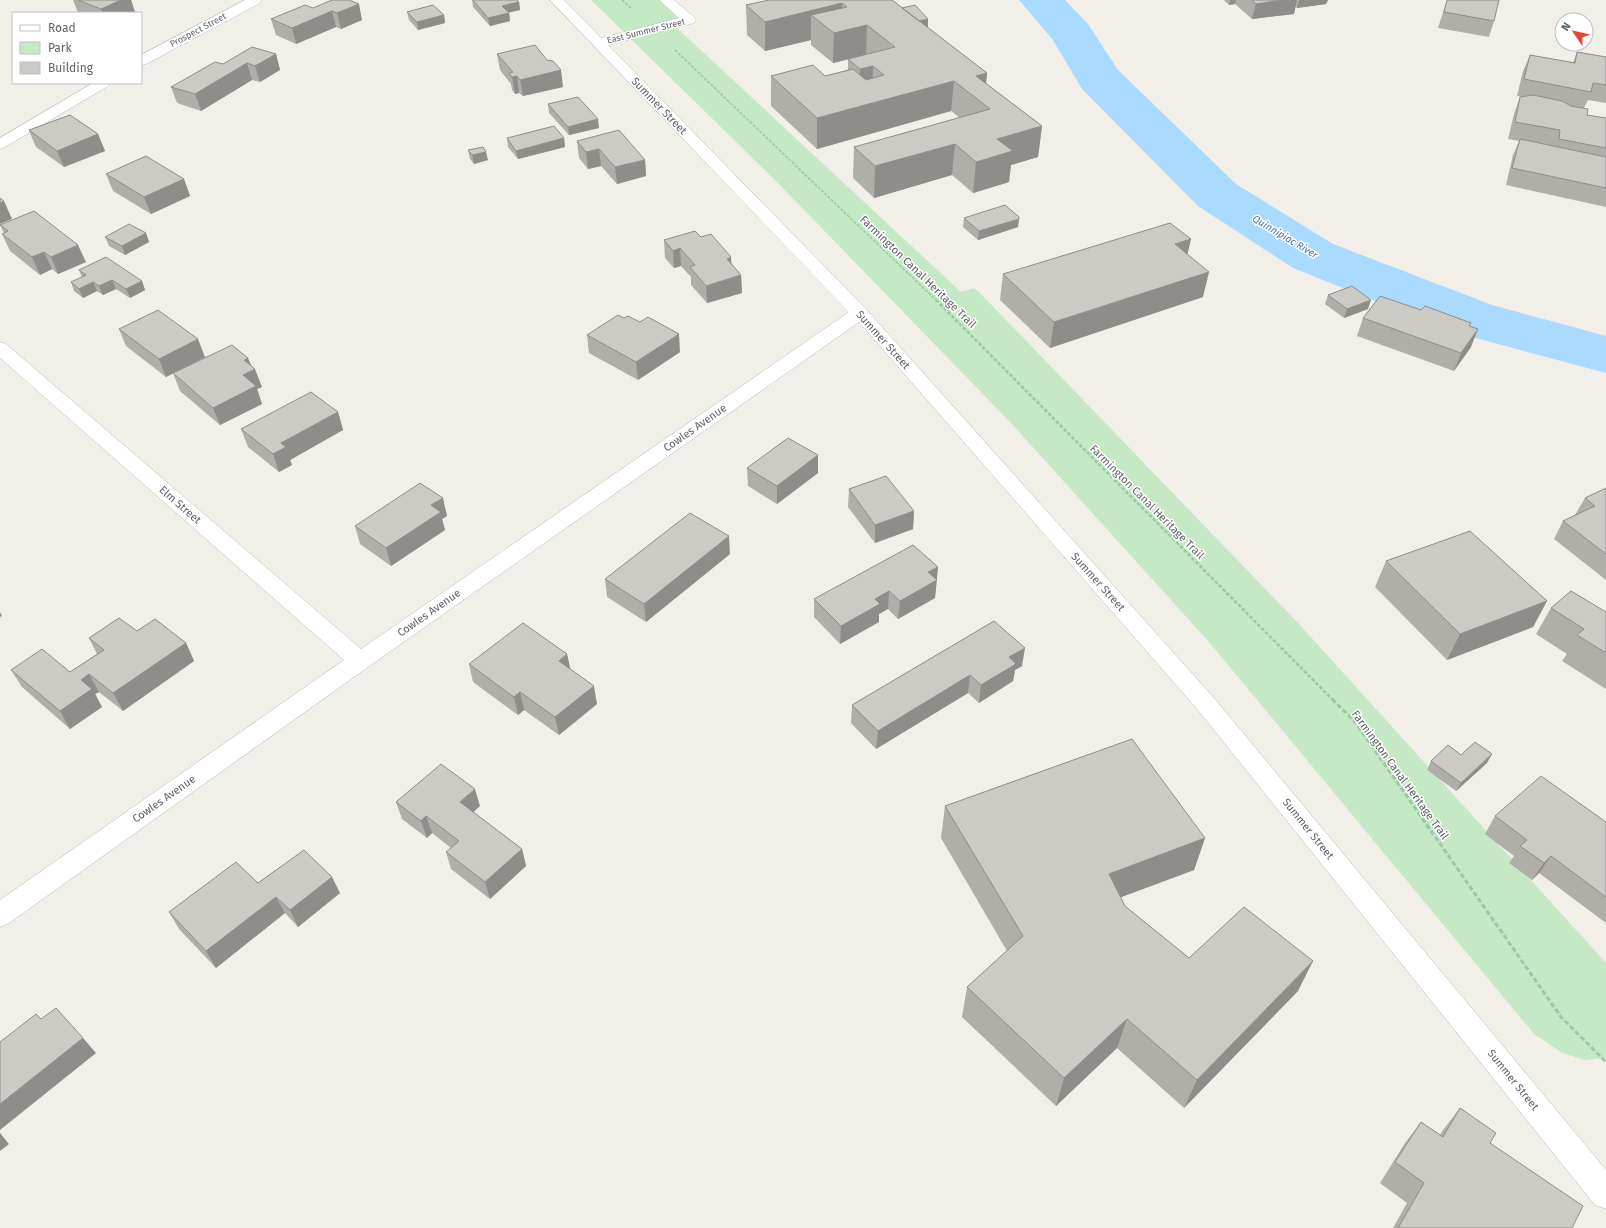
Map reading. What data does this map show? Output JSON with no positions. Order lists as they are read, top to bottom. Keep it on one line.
{"streets":{"street":["Prospect Street","East Summer Street","Summer Street","Cowles Avenue","Elm Street"],"path":["Farmington Canal Heritage Trail"]},"crossings":[["East Summer Street","Summer Street"],["East Summer Street","Farmington Canal Heritage Trail"],["Summer Street","Cowles Avenue"],["Cowles Avenue","Elm Street"]],"water":["Quinnipiac River"],"legend":["Road","Park","Building"],"north":"top left"}
